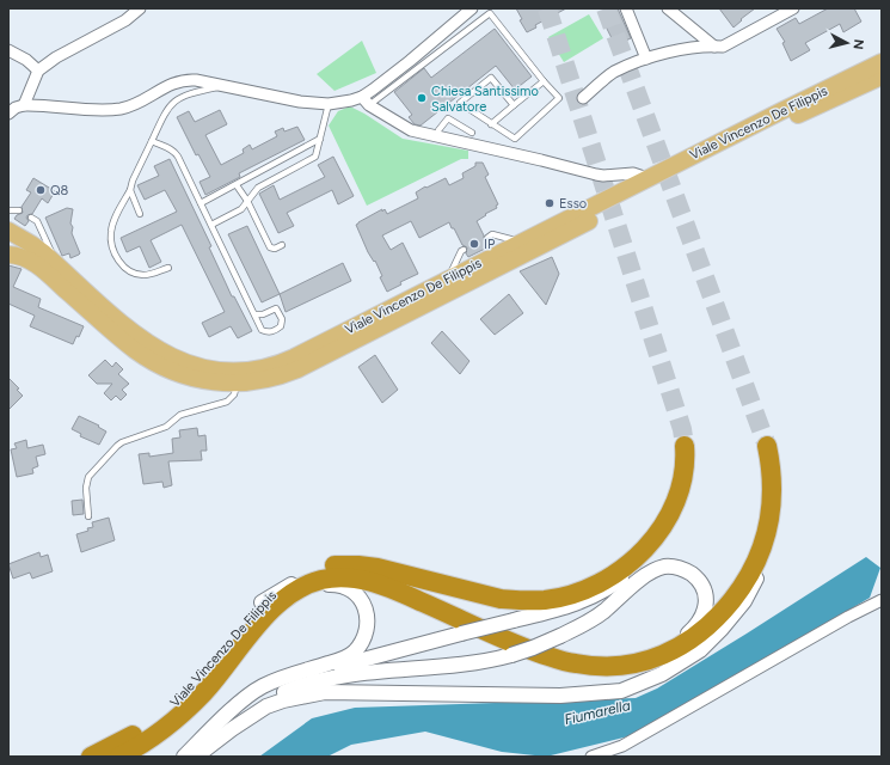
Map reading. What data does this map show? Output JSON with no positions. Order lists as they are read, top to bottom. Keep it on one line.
{"streets":{"highway":["Viale Vincenzo De Filippis"]},"water":["Fiumarella"],"places":["Chiesa Santissimo Salvatore","Q8","Esso","IP"],"north":"right"}
